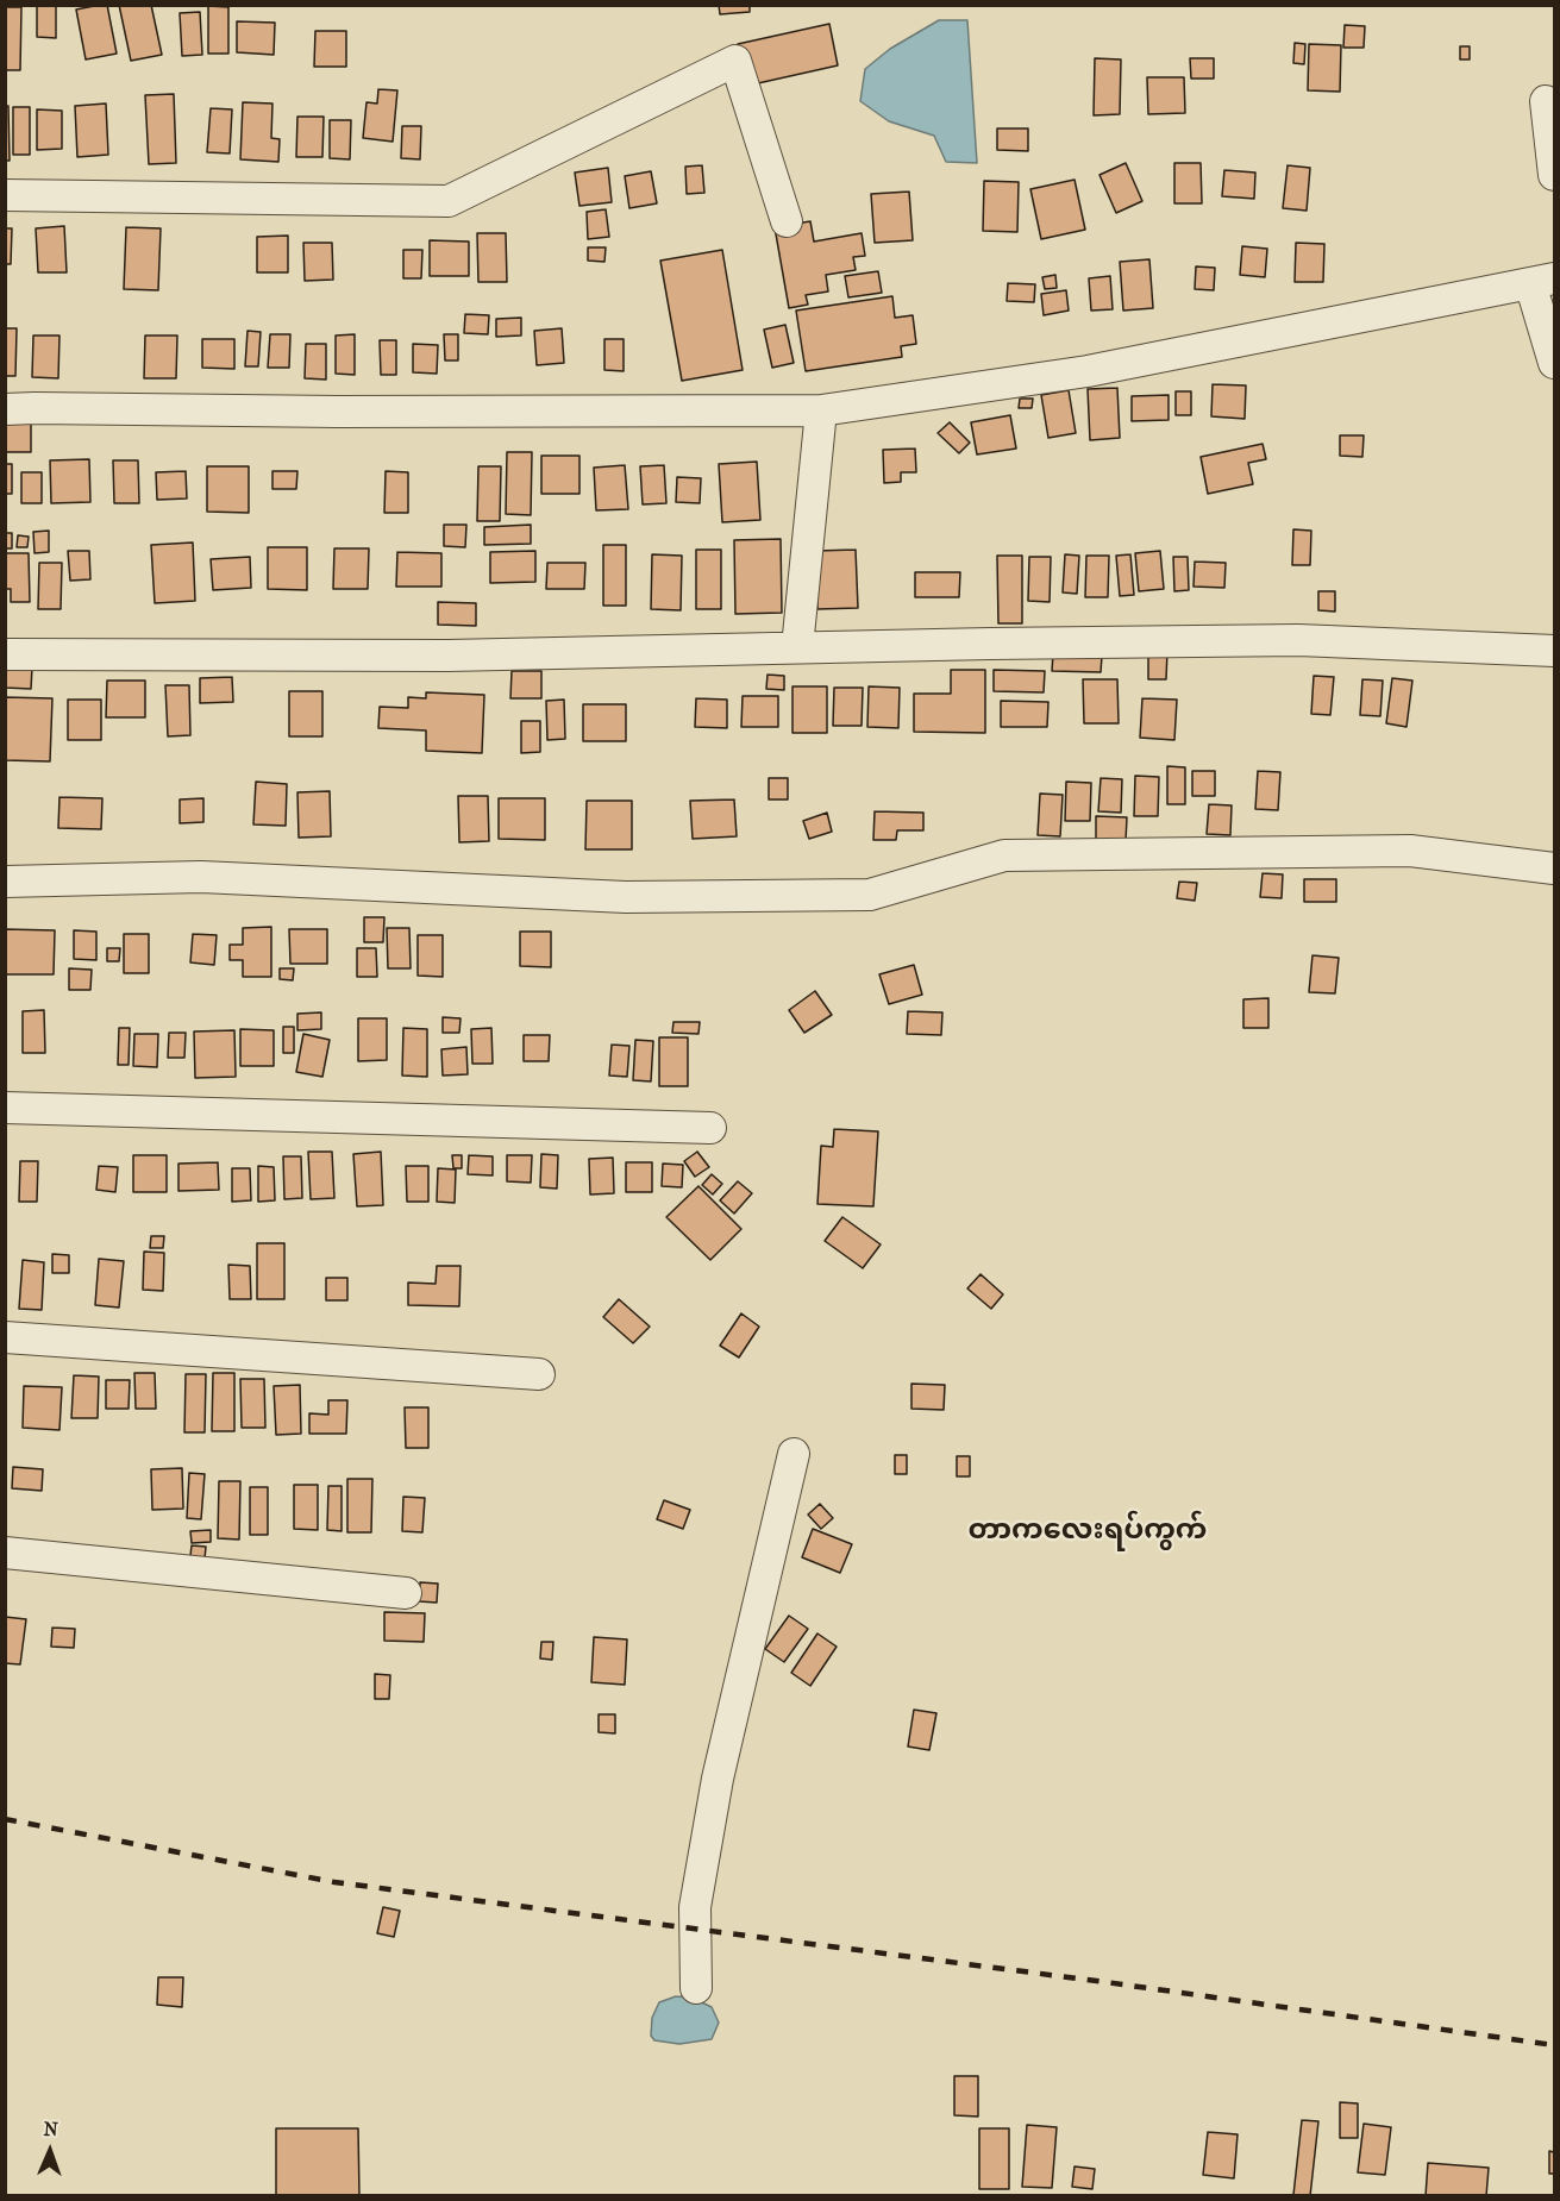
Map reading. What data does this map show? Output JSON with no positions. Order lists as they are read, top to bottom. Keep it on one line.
{"districts":["တာကလေးရပ်ကွက်"],"north":"top"}
